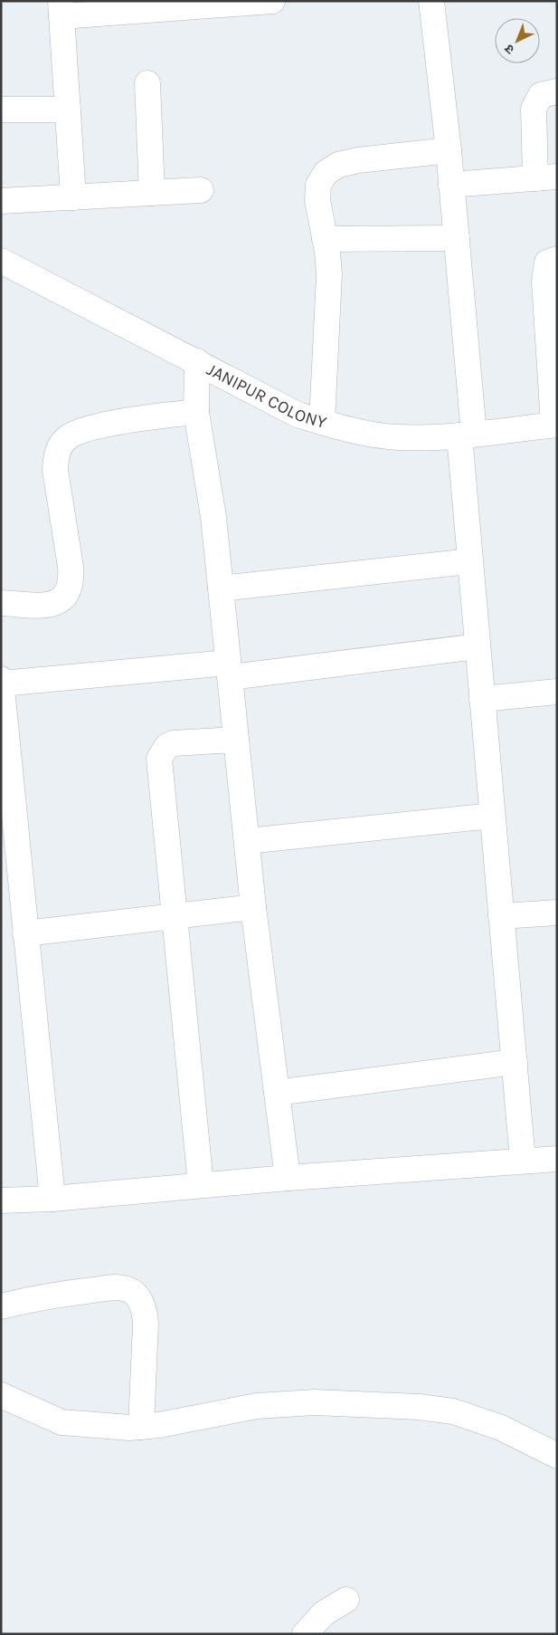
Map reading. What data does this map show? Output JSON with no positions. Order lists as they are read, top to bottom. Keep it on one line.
{"streets":{"street":["JANIPUR COLONY"]},"north":"bottom left"}
